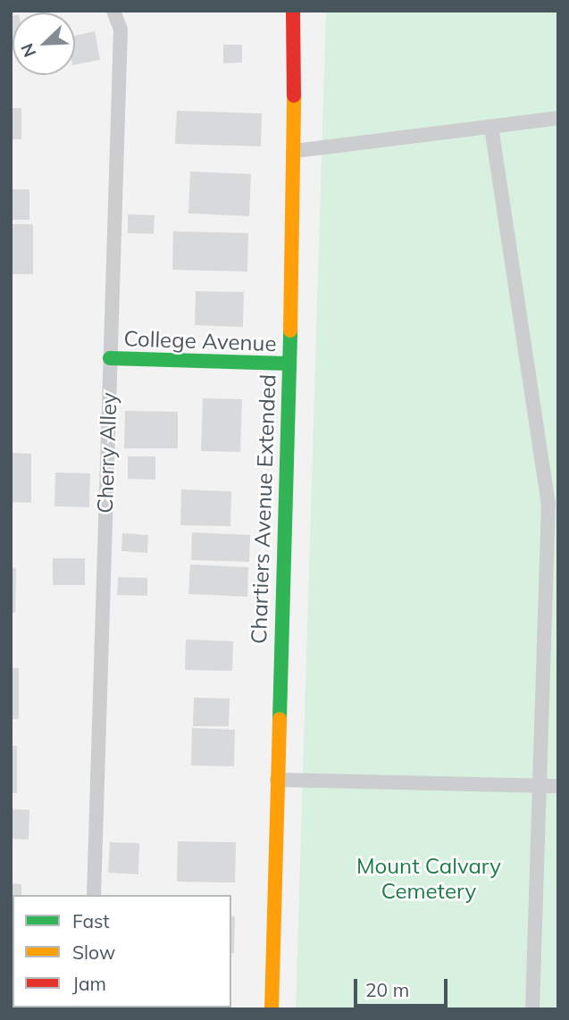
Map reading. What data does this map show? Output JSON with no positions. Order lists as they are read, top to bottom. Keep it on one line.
{"streets":{"street":["College Avenue","Chartiers Avenue Extended"],"lane":["Cherry Alley"]},"crossings":[["College Avenue","Cherry Alley"],["College Avenue","Chartiers Avenue Extended"]],"parks":["Mount Calvary Cemetery"],"legend":["Fast","Slow","Jam"],"scale_bar":"20 m","north":"bottom left"}
